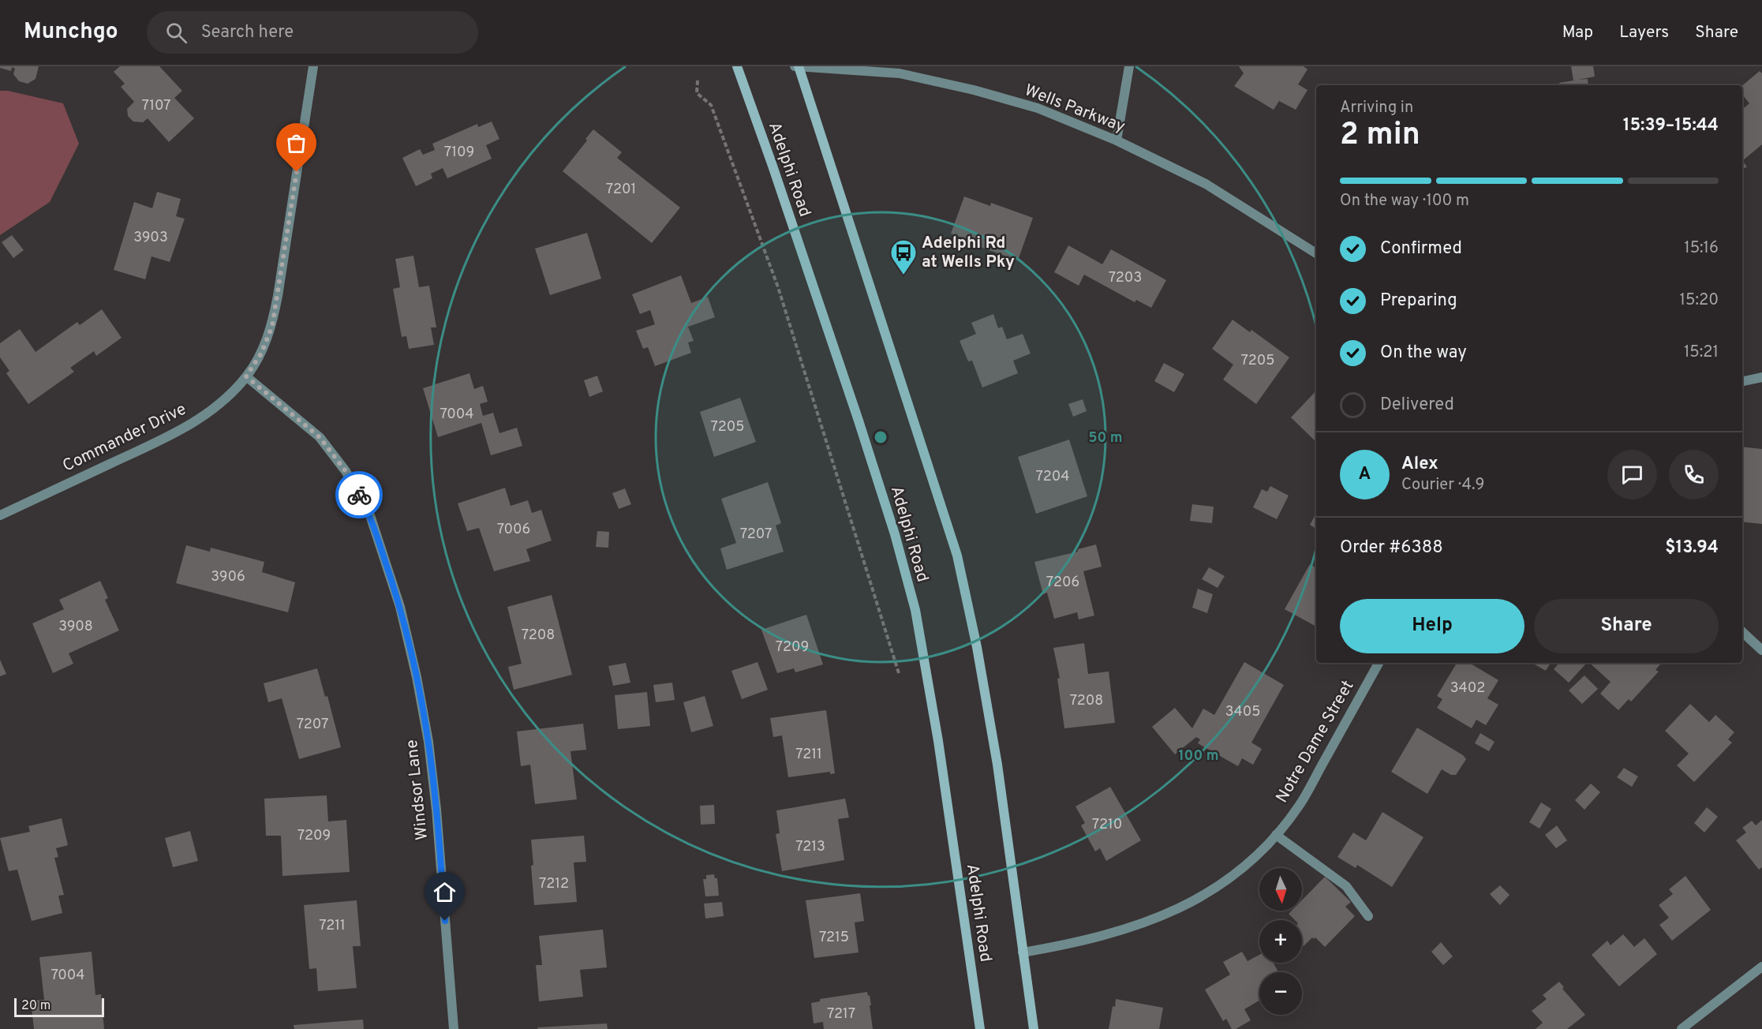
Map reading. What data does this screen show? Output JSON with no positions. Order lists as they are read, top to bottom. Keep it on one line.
{"streets":{"main road":["Adelphi Road"],"street":["Wells Parkway","Commander Drive","Notre Dame Street","Windsor Lane"]},"crossings":[["Commander Drive","Windsor Lane"]],"places":{"bus stop":["Adelphi Rd at Wells Pky"]},"house_numbers":["7107","7109","7201","3903","7203","7205","7004","7205","7204","7006","7207","3906","7206","3908","7208","7209","3402","7208","3405","7207","7211","7210","7209","7213","7212","7211","7215","7004","7217"],"scale_bar":"20 m","north":"bottom","page":{"header":"Munchgo","search":"Search here","nav":["Map","Layers","Share"],"heading":["2 min","Arriving in","15:39–15:44"],"panel":["Alex","Courier · 4.9","Order #6388","$13.94"],"bar":"On the way · 100 m","list":[["Confirmed","15:16"],["Preparing","15:20"],["On the way","15:21"],"Delivered"],"round":"A","buttons":["Help","Share"],"map_buttons":["+","−"],"scale":"20 m"},"rings":["50 m","100 m"]}
